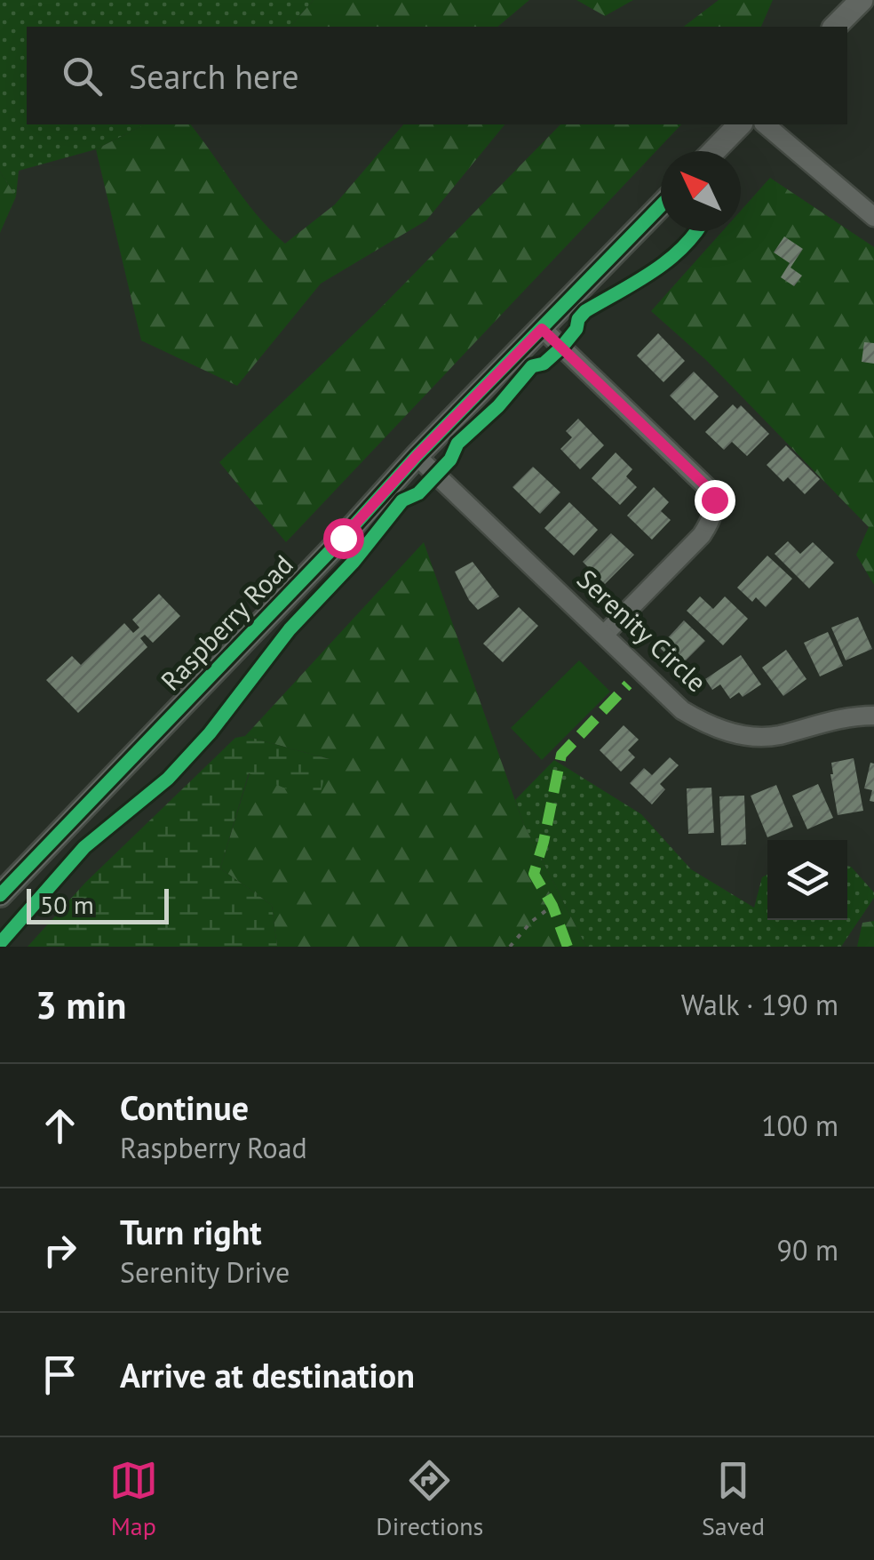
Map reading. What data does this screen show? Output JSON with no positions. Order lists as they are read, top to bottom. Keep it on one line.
{"streets":{"street":["Raspberry Road","Serenity Circle"]},"crossings":[["Raspberry Road","Serenity Circle"]],"scale_bar":"50 m","north":"top left","page":{"search":"Search here","scale":"50 m","heading":["3 min","Walk · 190 m"],"list":[["Continue","Raspberry Road","100 m"],["Turn right","Serenity Drive","90 m"],"Arrive at destination"],"nav":["Map","Directions","Saved"]}}
